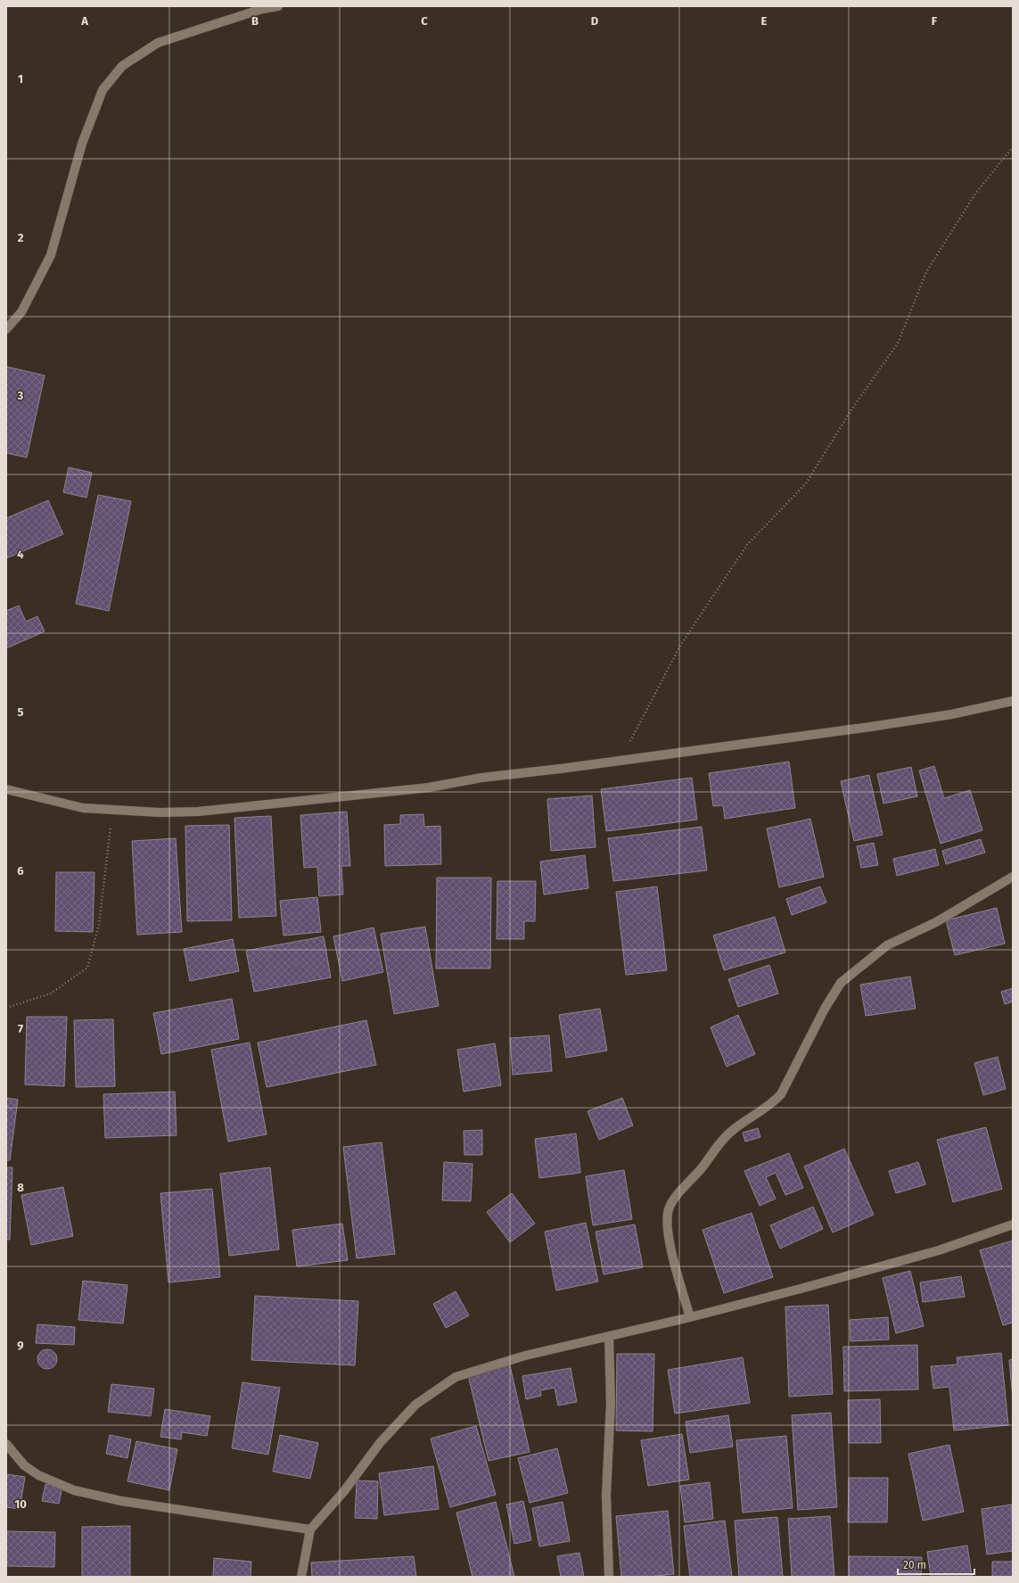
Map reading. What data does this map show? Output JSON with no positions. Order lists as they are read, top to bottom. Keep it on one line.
{"scale_bar":"20 m","grid":{"columns":["A","B","C","D","E","F"],"rows":["1","2","3","4","5","6","7","8","9","10"]}}
